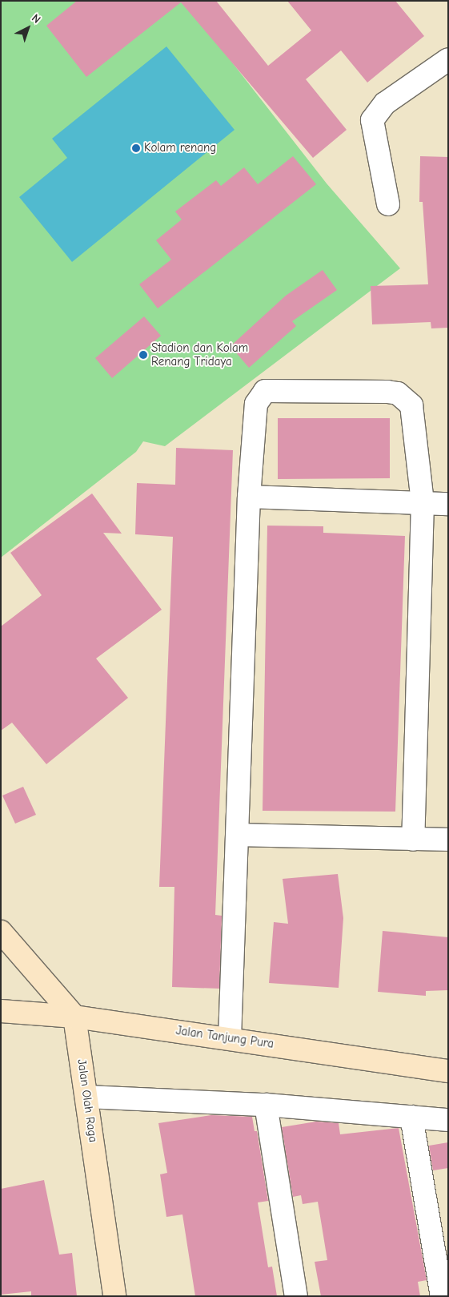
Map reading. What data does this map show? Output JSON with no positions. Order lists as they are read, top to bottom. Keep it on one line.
{"streets":{"street":["Jalan Tanjung Pura","Jalan Olah Raga"]},"crossings":[["Jalan Tanjung Pura","Jalan Olah Raga"]],"places":["Kolam renang","Stadion dan Kolam Renang Tridaya"],"north":"top right"}
